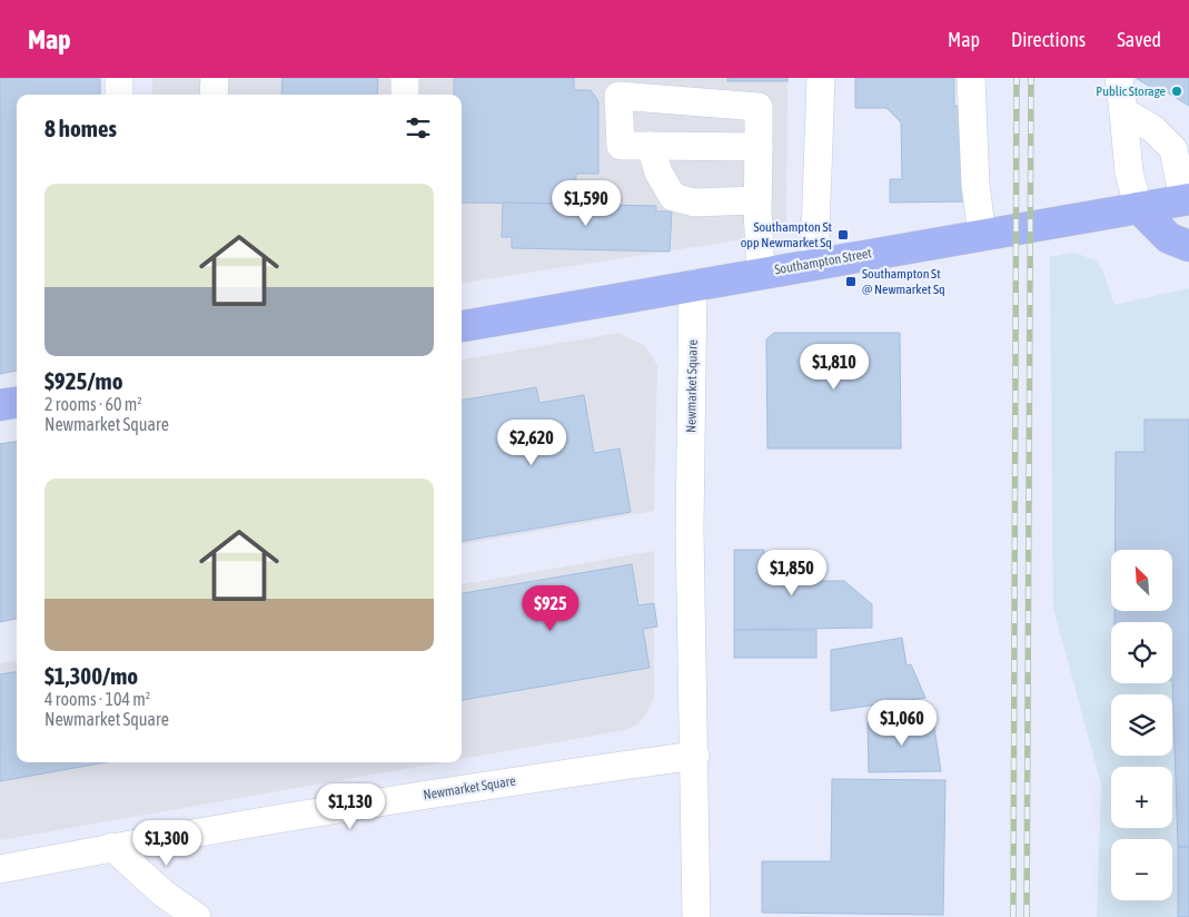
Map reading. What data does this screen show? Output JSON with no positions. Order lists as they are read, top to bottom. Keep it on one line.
{"streets":{"main road":["Southampton Street"],"street":["Newmarket Square"]},"crossings":[["Southampton Street","Newmarket Square"]],"places":{"other":["Public Storage"],"transit":["Southampton St opp Newmarket Sq","Southampton St @ Newmarket Sq"]},"north":"top left","page":{"header":"Map","nav":["Map","Directions","Saved"],"heading":"8 homes","list":[{"name":"$925/mo","note":"2 rooms · 60 m² · Newmarket Square"},{"name":"$1,300/mo","note":"4 rooms · 104 m² · Newmarket Square"}],"price":["$1,590","$1,810","$2,620","$1,850","$925","$1,060","$1,130","$1,300"],"map_buttons":["+","−"]}}
